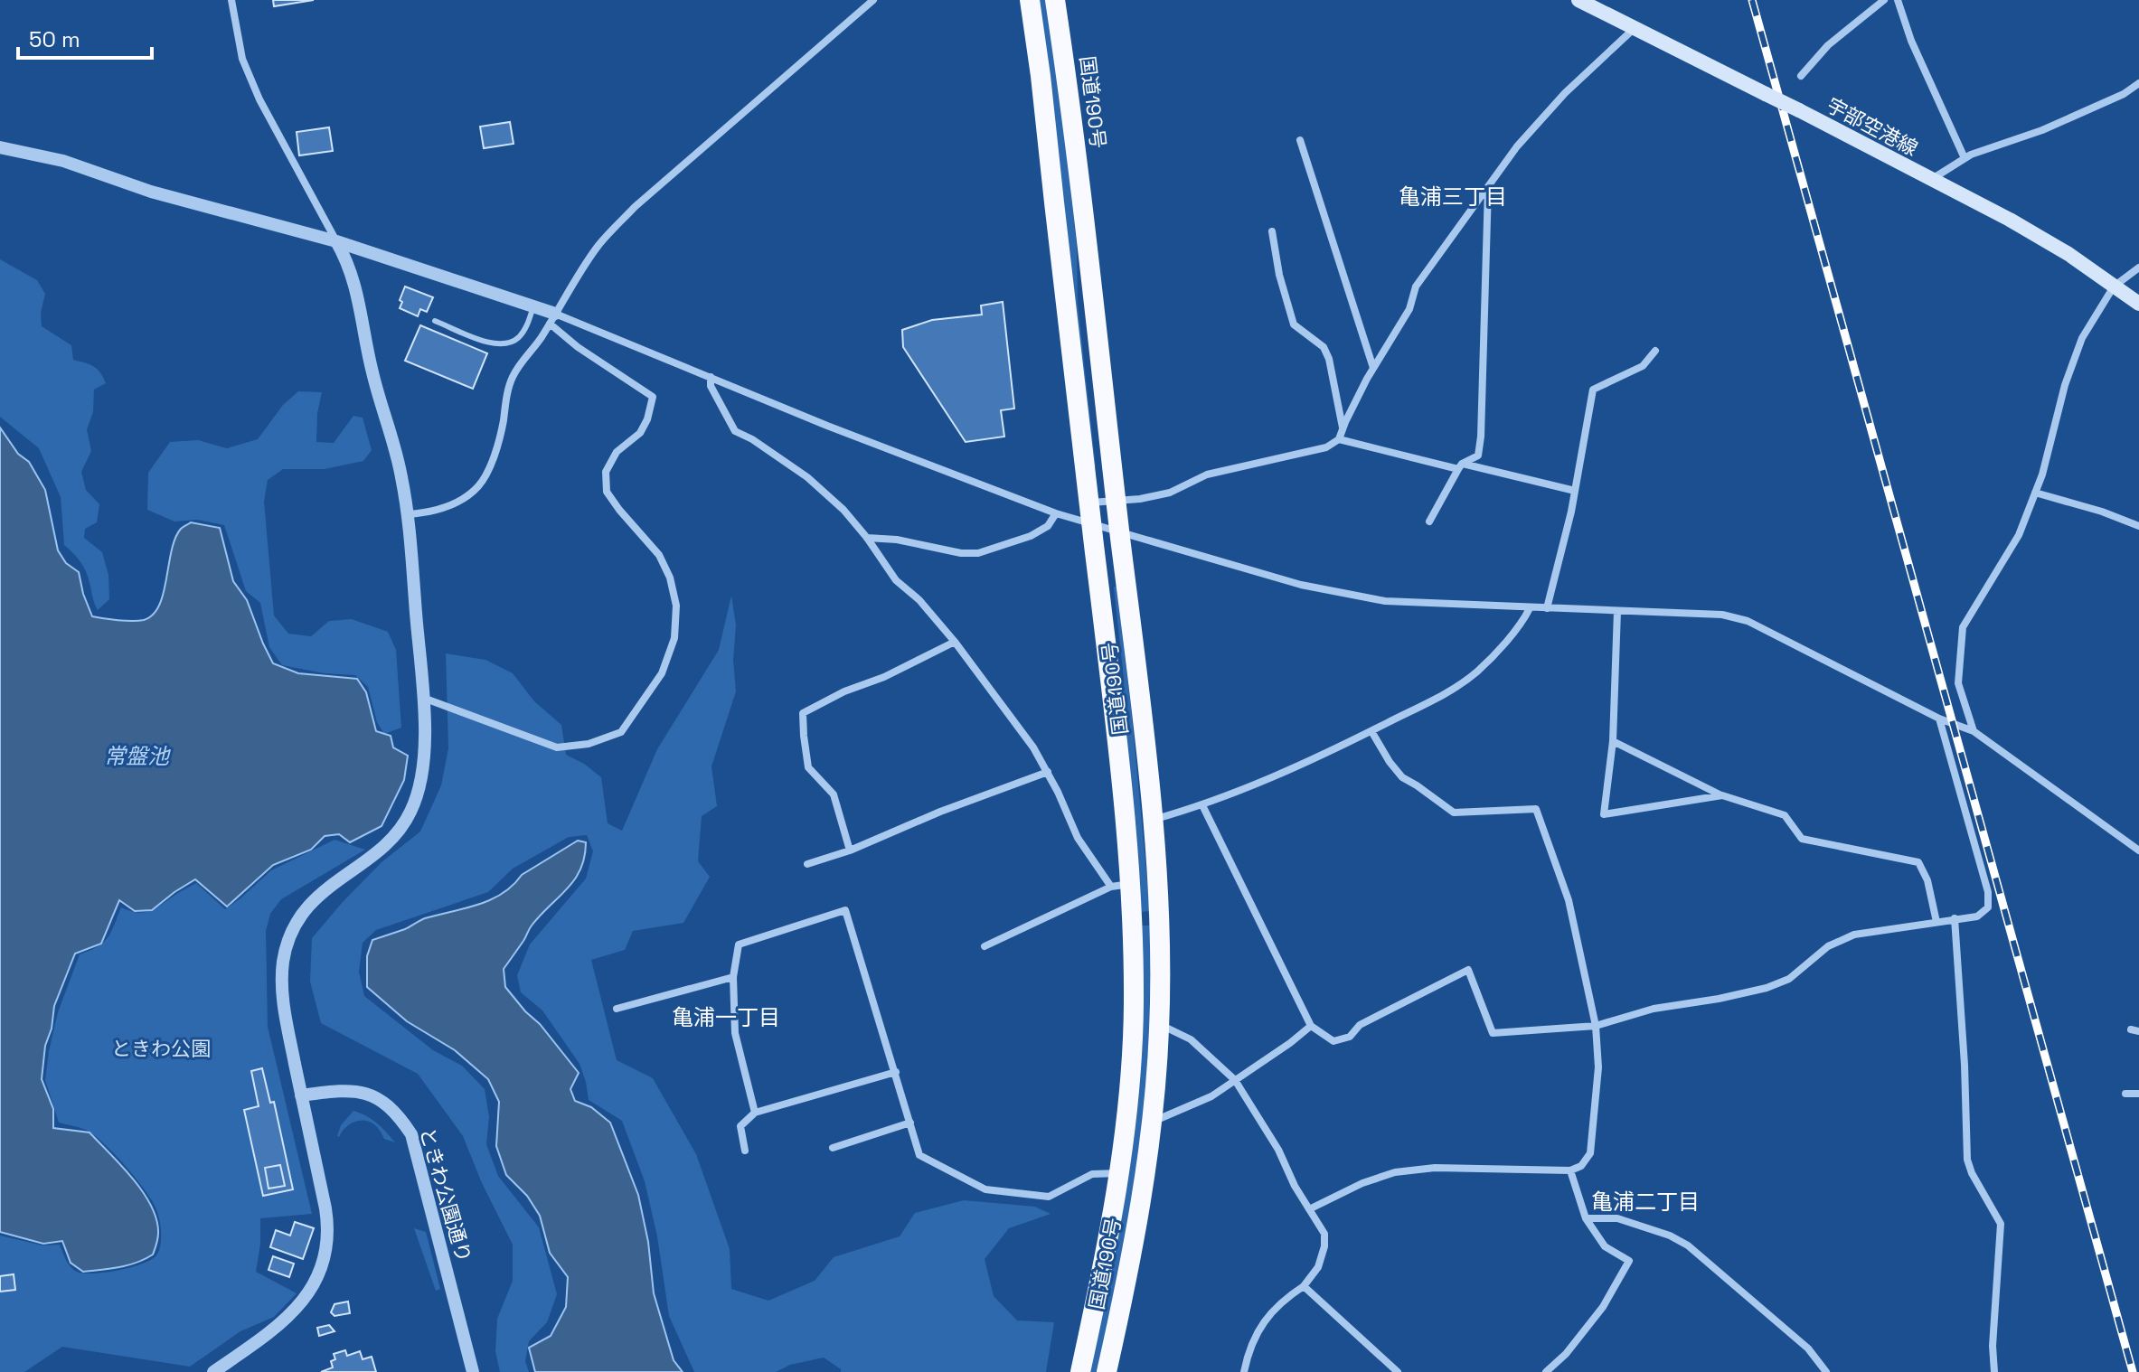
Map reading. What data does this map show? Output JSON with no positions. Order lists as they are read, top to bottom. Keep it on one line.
{"streets":{"highway":["国道190号"],"main road":["宇部空港線"],"street":["ときわ公園通り"]},"districts":["亀浦三丁目","亀浦一丁目","亀浦二丁目"],"water":["常盤池"],"parks":["ときわ公園"],"scale_bar":"50 m"}
